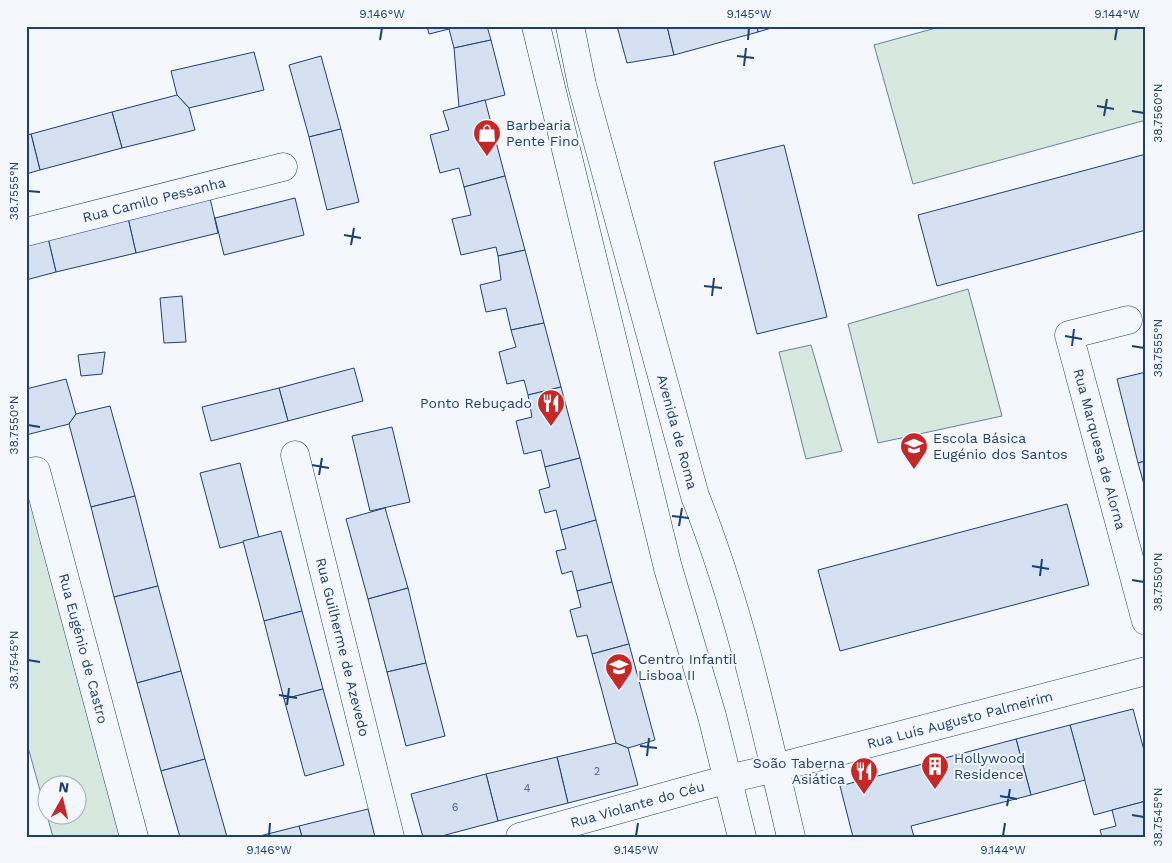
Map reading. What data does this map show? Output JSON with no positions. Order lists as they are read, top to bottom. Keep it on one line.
{"streets":{"street":["Rua Camilo Pessanha","Avenida de Roma","Rua Marquesa de Alorna","Rua Guilherme de Azevedo","Rua Eugénio de Castro","Rua Luís Augusto Palmeirim","Rua Violante do Céu"]},"crossings":[["Avenida de Roma","Rua Luís Augusto Palmeirim"],["Rua Luís Augusto Palmeirim","Rua Violante do Céu"]],"places":{"shop":["Barbearia Pente Fino"],"restaurant":["Ponto Rebuçado","Soão Taberna Asiática"],"school or university":["Escola Básica Eugénio dos Santos","Centro Infantil Lisboa II"],"building":["Hollywood Residence"]},"house_numbers":["2","4","6"],"north":"top","coordinates":["9.146°W","9.145°W","9.144°W","38.7560°N","38.7555°N","38.7550°N","38.7545°N"]}
